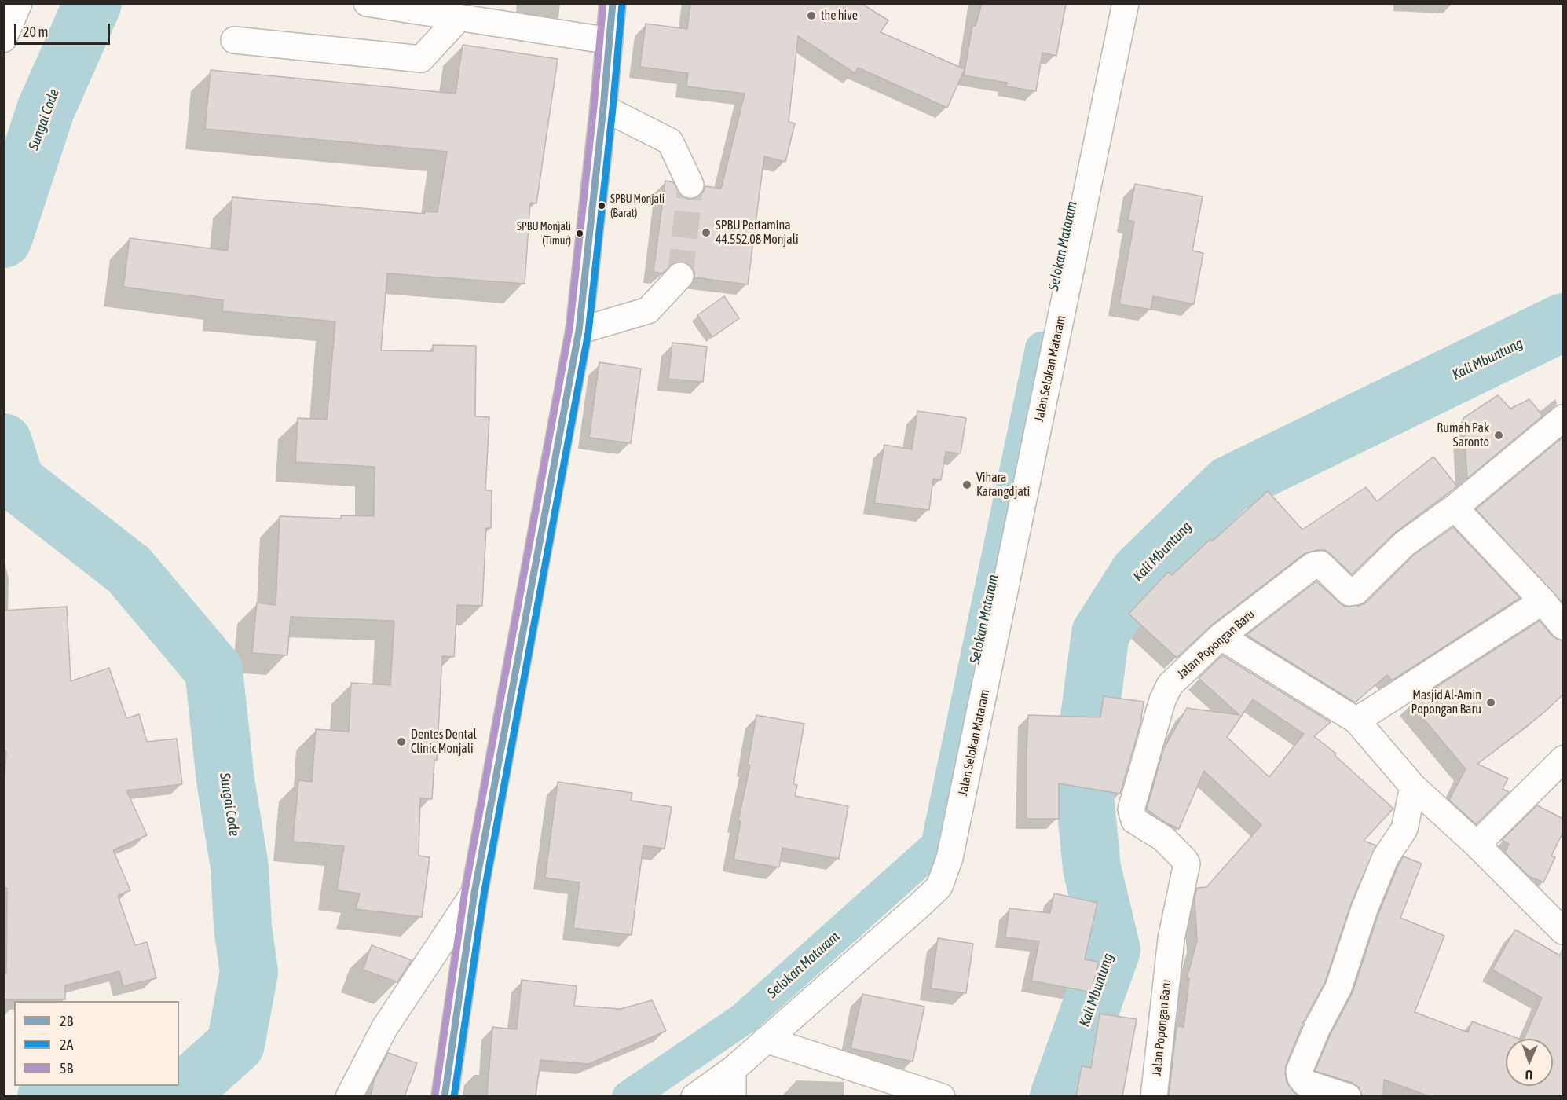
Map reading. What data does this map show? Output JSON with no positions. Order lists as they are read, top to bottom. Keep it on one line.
{"streets":{"street":["Jalan Selokan Mataram","Jalan Popongan Baru"]},"water":["Sungai Code","Selokan Mataram","Kali Mbuntung"],"places":["the hive","SPBU Monjali (Barat)","SPBU Pertamina 44.552.08 Monjali","SPBU Monjali (Timur)","Rumah Pak Saronto","Vihara Karangdjati","Masjid Al-Amin Popongan Baru","Dentes Dental Clinic Monjali"],"lines":["transit line 2B","transit line 5B","transit line 2A"],"legend":["2B","2A","5B"],"scale_bar":"20 m","north":"bottom"}
